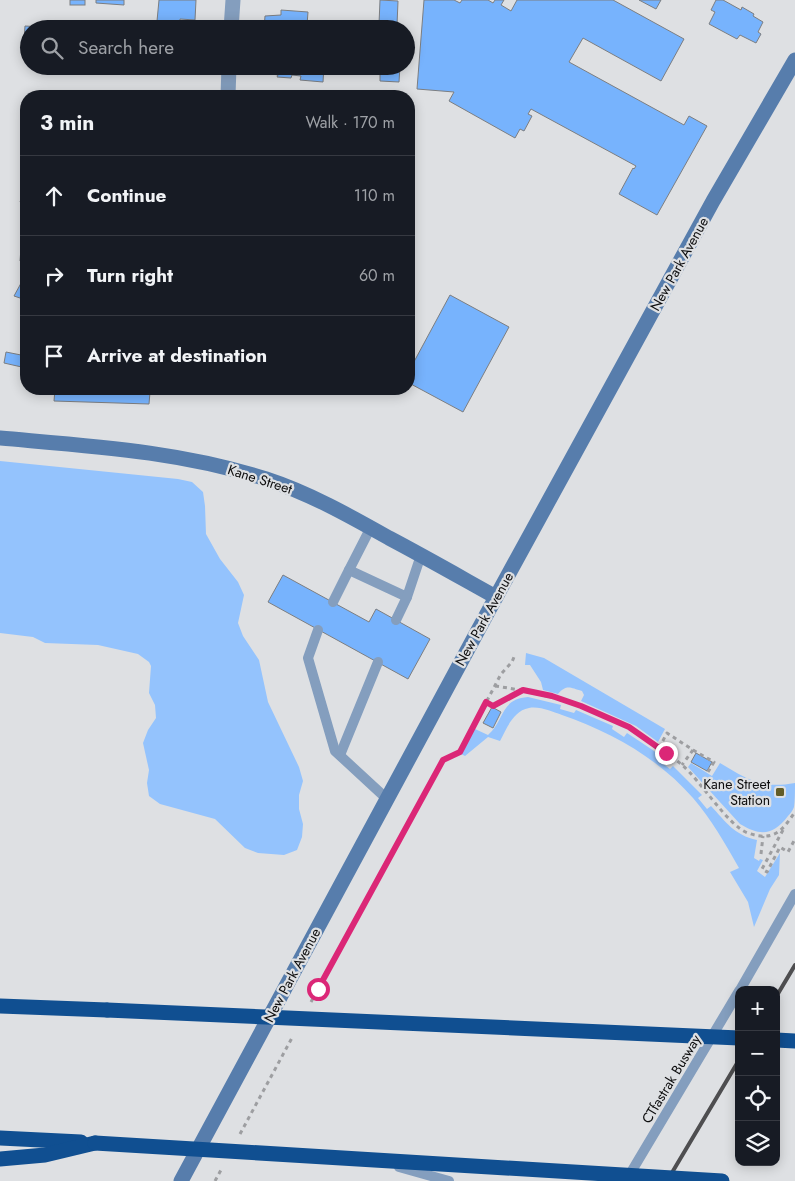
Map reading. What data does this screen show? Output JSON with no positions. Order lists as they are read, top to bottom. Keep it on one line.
{"streets":{"main road":["New Park Avenue","Kane Street"],"lane":["CTfastrak Busway"]},"crossings":[["New Park Avenue","Kane Street"]],"places":{"transit":["Kane Street Station"]},"page":{"search":"Search here","heading":["3 min","Walk · 170 m"],"list":[["Continue","110 m"],["Turn right","60 m"],"Arrive at destination"],"map_buttons":["+","−"]}}
